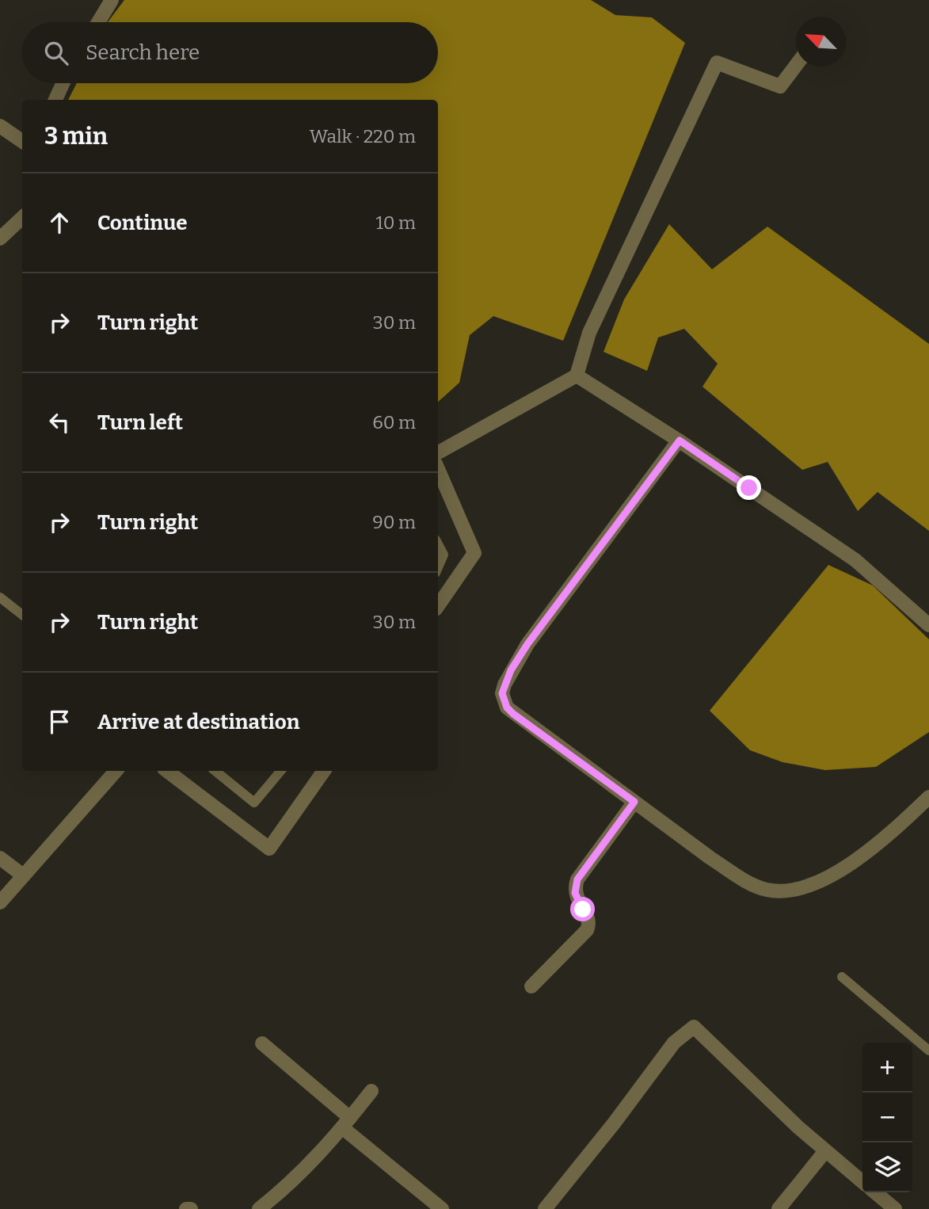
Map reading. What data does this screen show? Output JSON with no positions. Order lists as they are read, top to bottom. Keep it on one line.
{"north":"top left","page":{"search":"Search here","heading":["3 min","Walk · 220 m"],"list":[["Continue","10 m"],["Turn right","30 m"],["Turn left","60 m"],["Turn right","90 m"],["Turn right","30 m"],"Arrive at destination"],"map_buttons":["+","−"]}}
